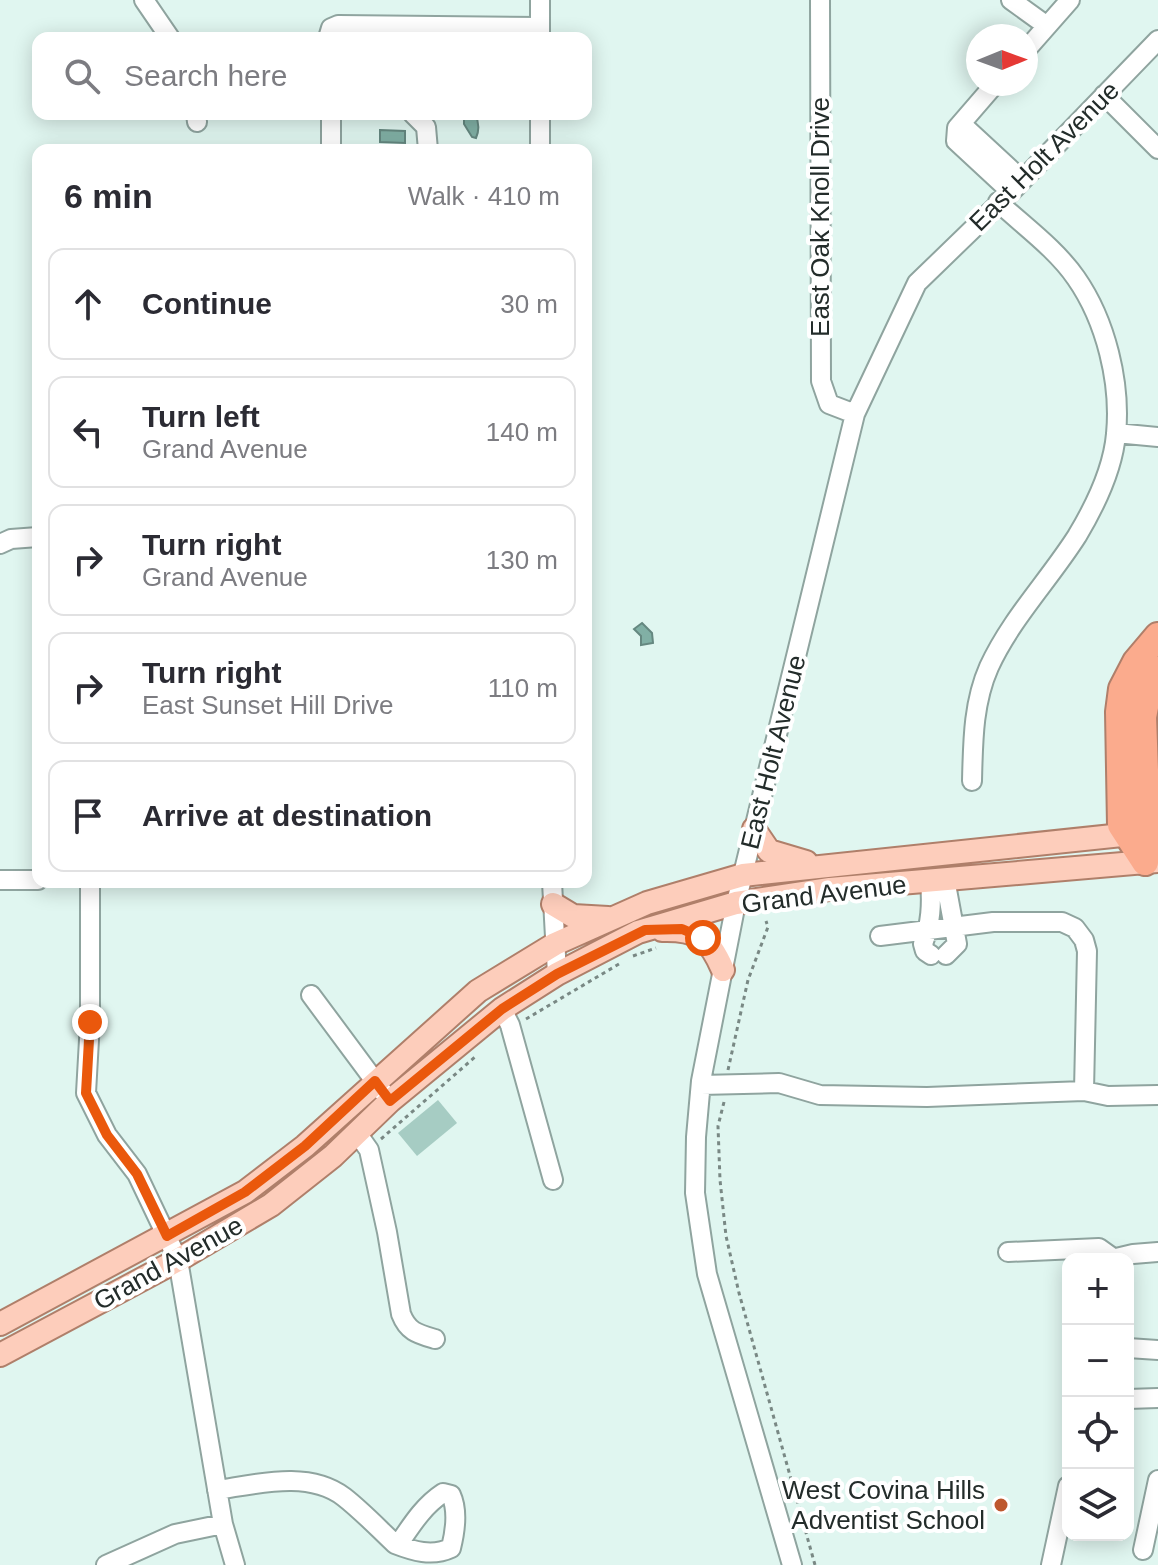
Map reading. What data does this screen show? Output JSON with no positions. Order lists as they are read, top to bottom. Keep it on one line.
{"streets":{"main road":["Grand Avenue"],"street":["East Holt Avenue","East Oak Knoll Drive"]},"crossings":[["East Holt Avenue","East Oak Knoll Drive"],["East Holt Avenue","Grand Avenue"]],"places":["West Covina Hills Adventist School"],"north":"right","page":{"search":"Search here","heading":["6 min","Walk · 410 m"],"list":[["Continue","30 m"],["Turn left","Grand Avenue","140 m"],["Turn right","Grand Avenue","130 m"],["Turn right","East Sunset Hill Drive","110 m"],"Arrive at destination"],"map_buttons":["+","−"]}}
